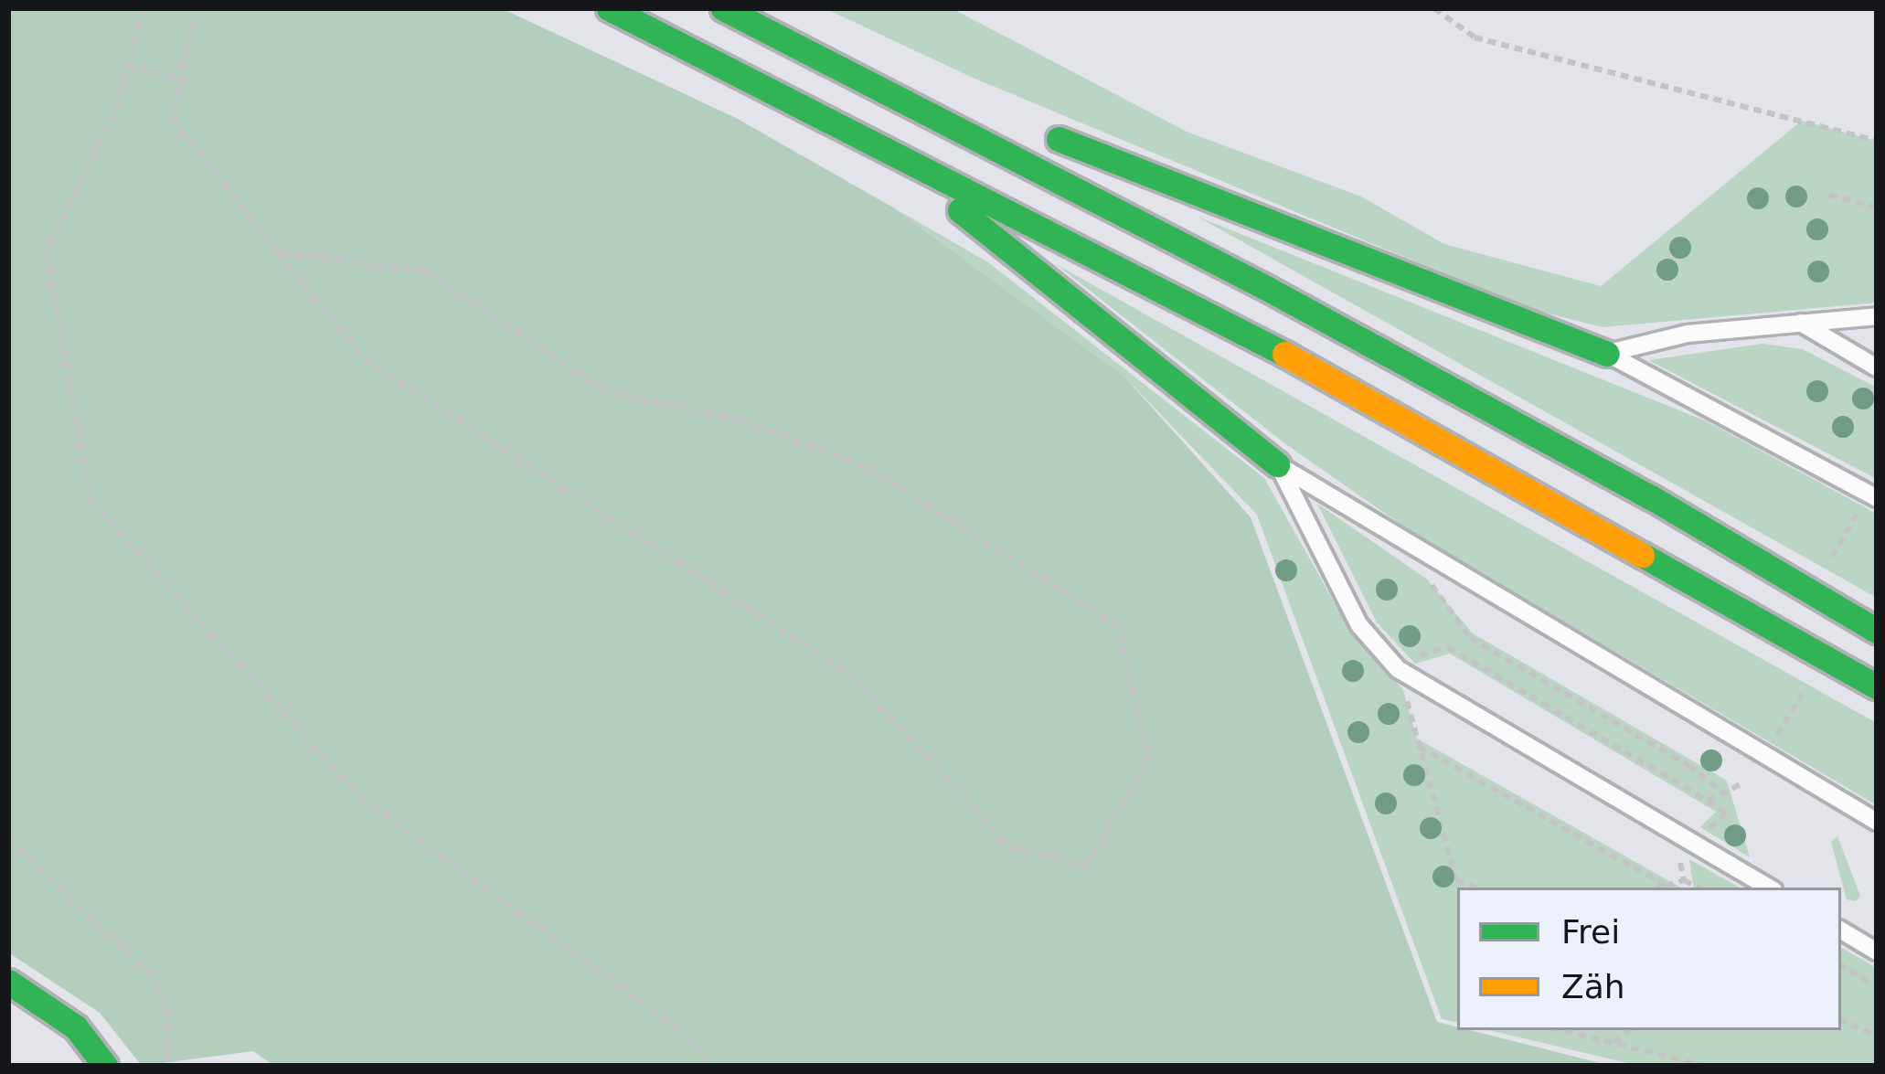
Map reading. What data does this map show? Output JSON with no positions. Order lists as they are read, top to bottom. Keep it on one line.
{"legend":["Frei","Zäh"]}
